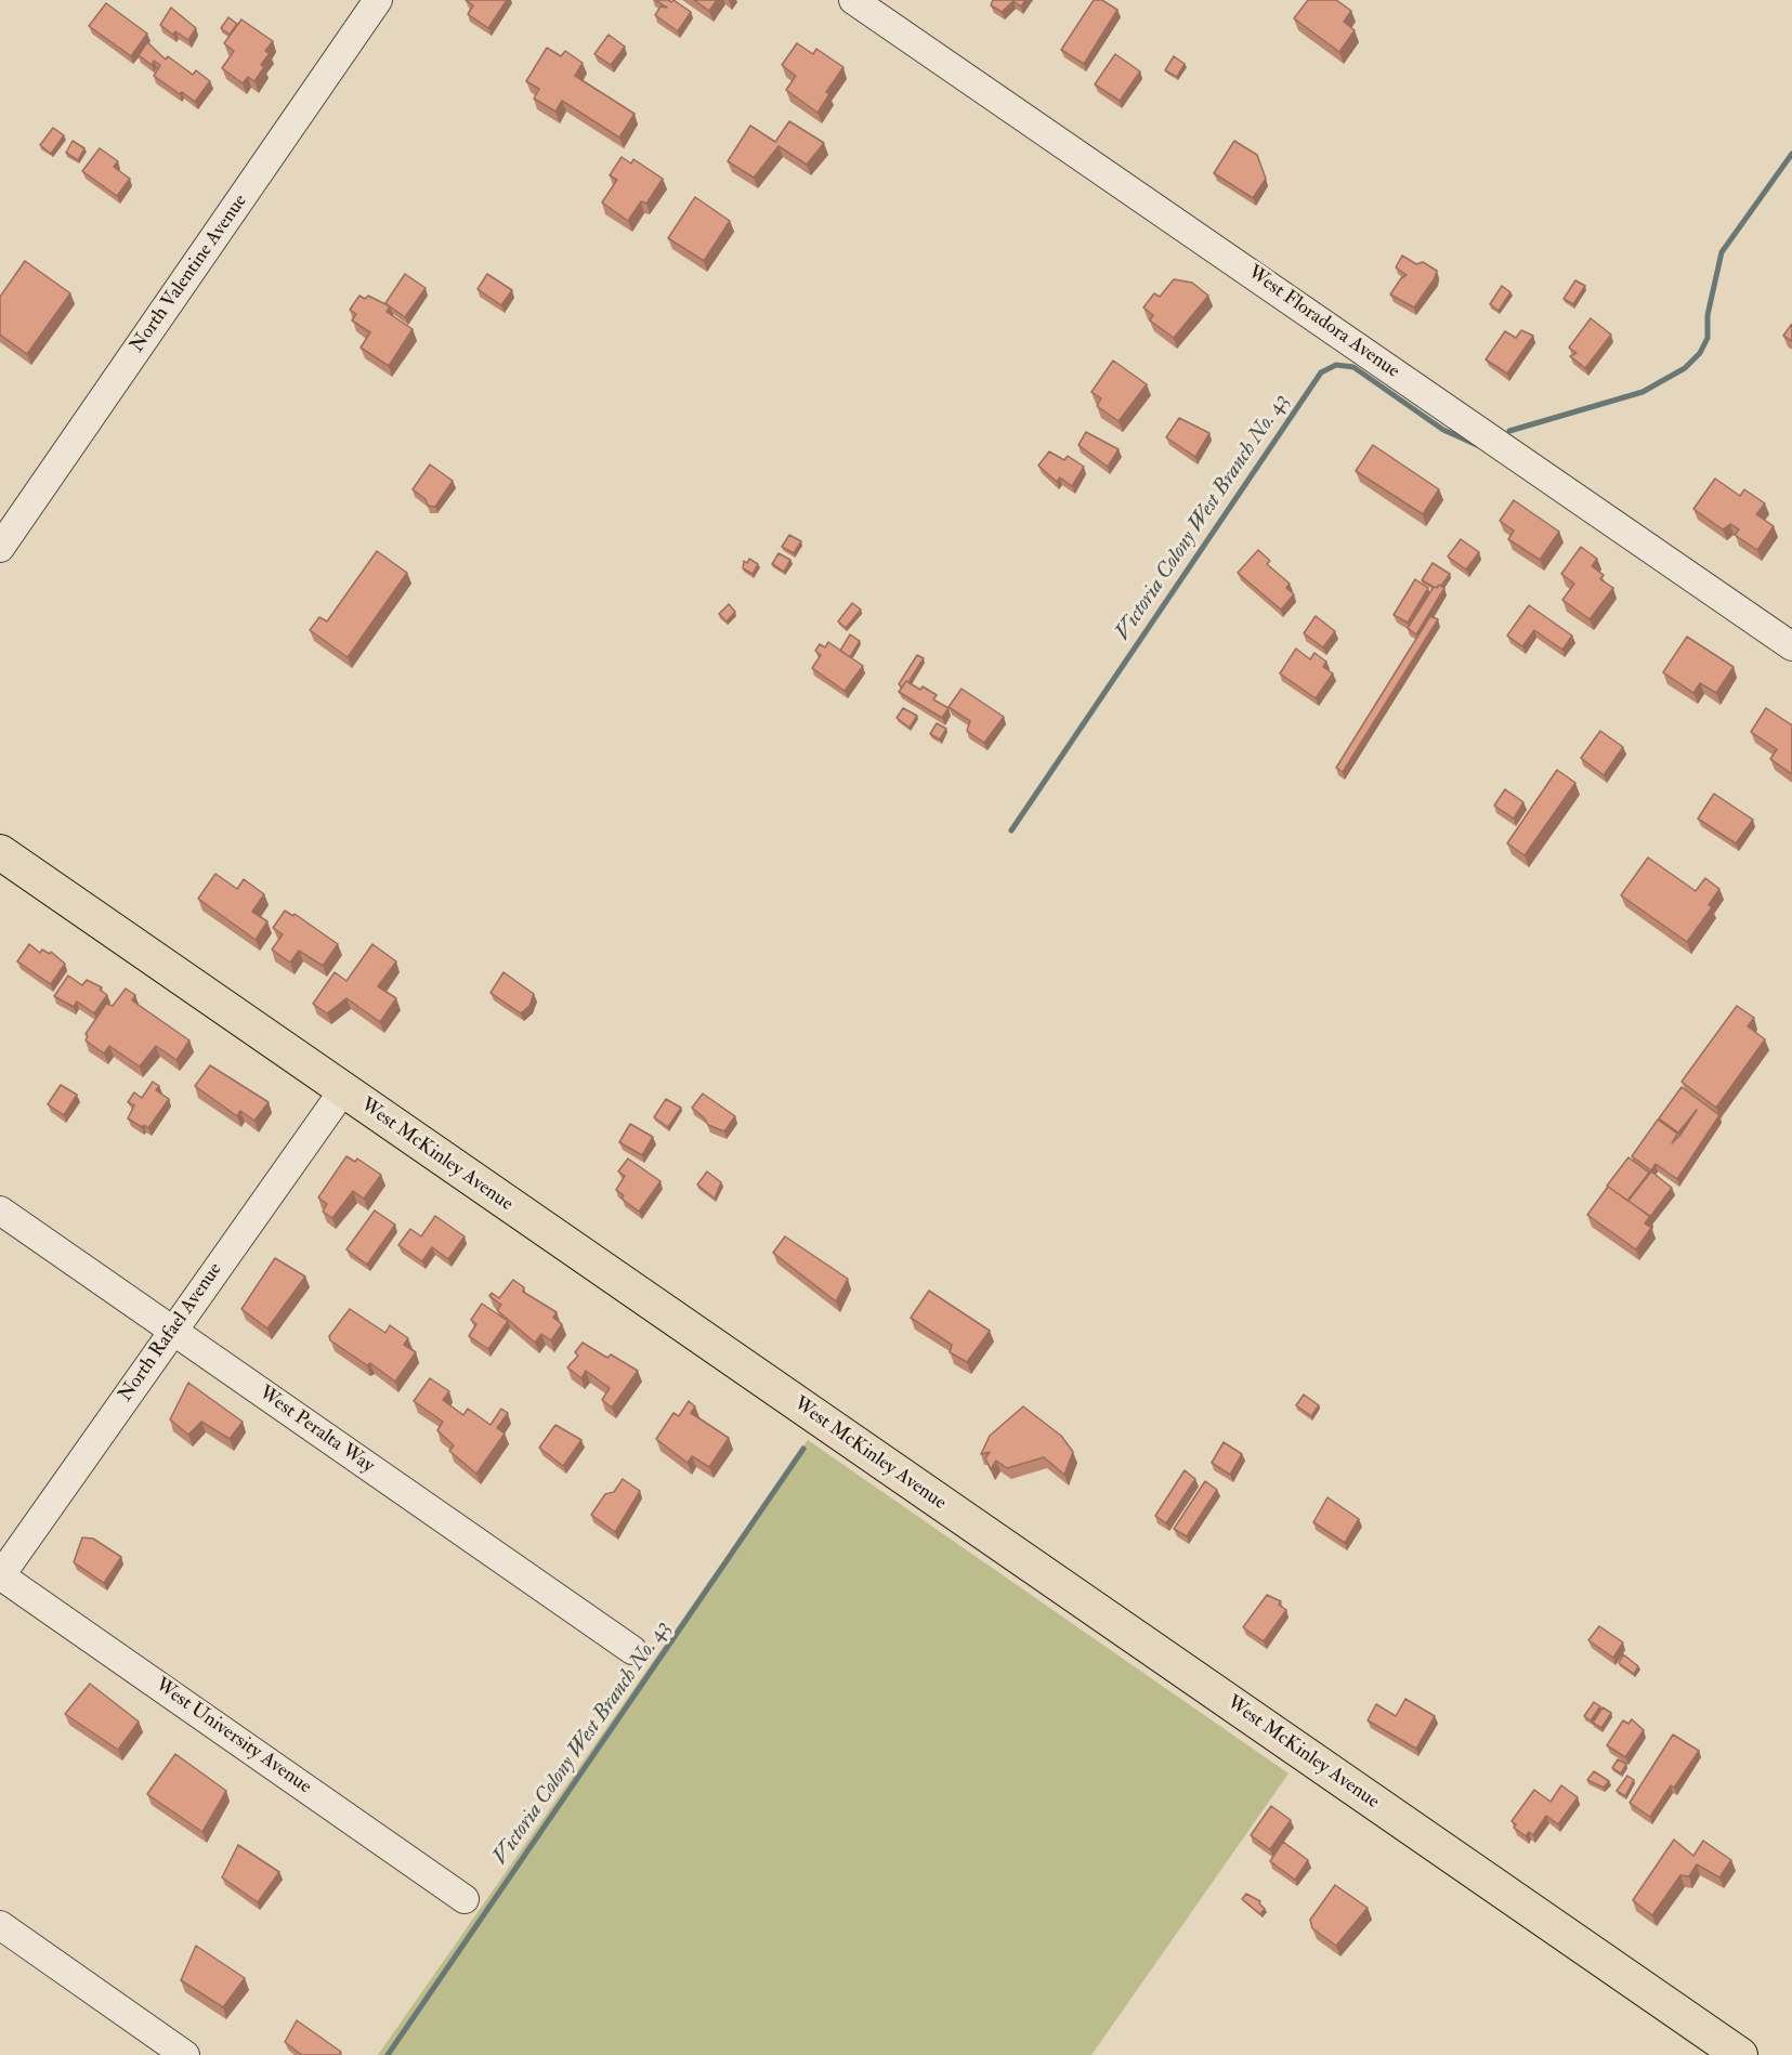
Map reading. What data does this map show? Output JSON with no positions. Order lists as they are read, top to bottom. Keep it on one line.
{"streets":{"main road":["West McKinley Avenue"],"street":["North Valentine Avenue","West Floradora Avenue","North Rafael Avenue","West Peralta Way","West University Avenue"]},"crossings":[["West McKinley Avenue","North Rafael Avenue"],["North Rafael Avenue","West Peralta Way"],["North Rafael Avenue","West University Avenue"]],"water":["Victoria Colony West Branch No. 43"]}
